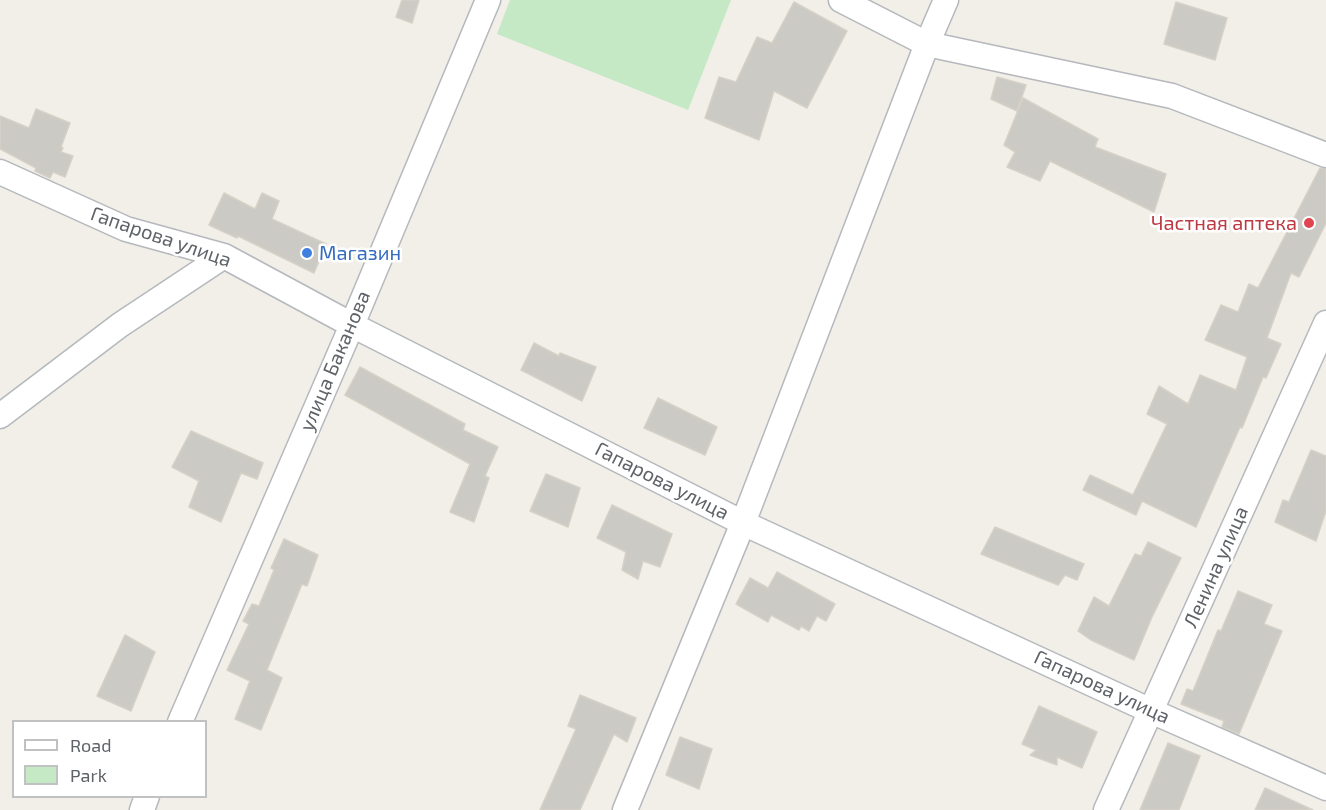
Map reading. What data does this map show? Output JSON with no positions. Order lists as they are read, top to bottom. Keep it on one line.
{"streets":{"street":["Гапарова улица","улица Баканова","Ленина улица"]},"crossings":[["Гапарова улица","улица Баканова"],["Гапарова улица","Ленина улица"]],"places":["Частная аптека","Магазин"],"legend":["Road","Park"]}
